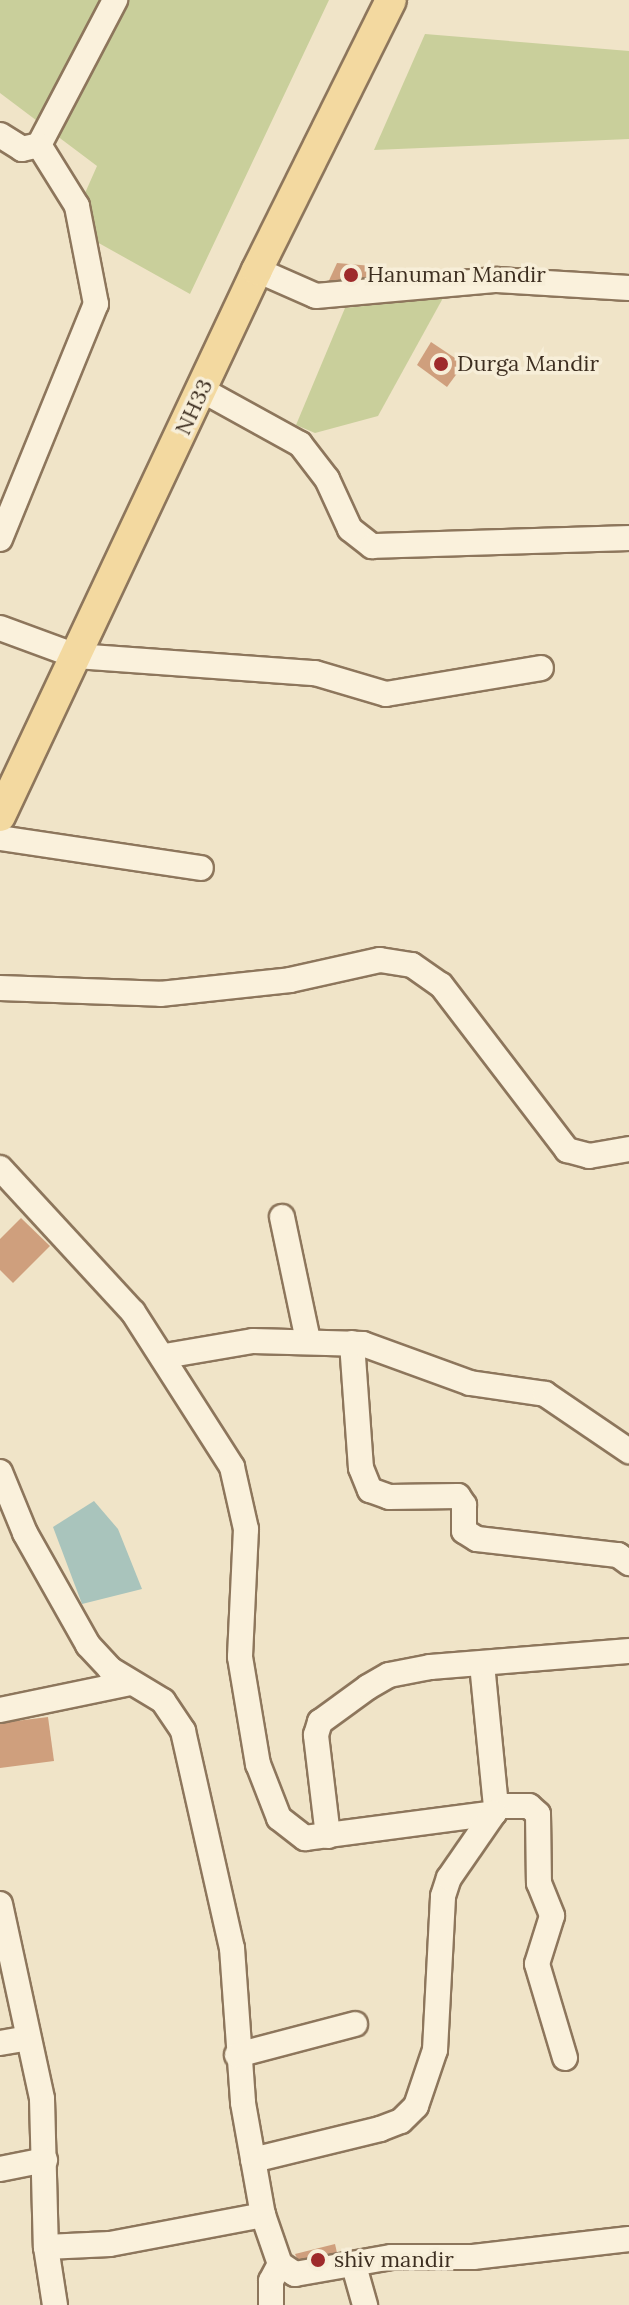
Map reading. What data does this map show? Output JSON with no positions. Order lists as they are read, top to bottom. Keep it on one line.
{"streets":{"main road":["NH33"]},"places":["Hanuman Mandir","Durga Mandir","shiv mandir"]}
